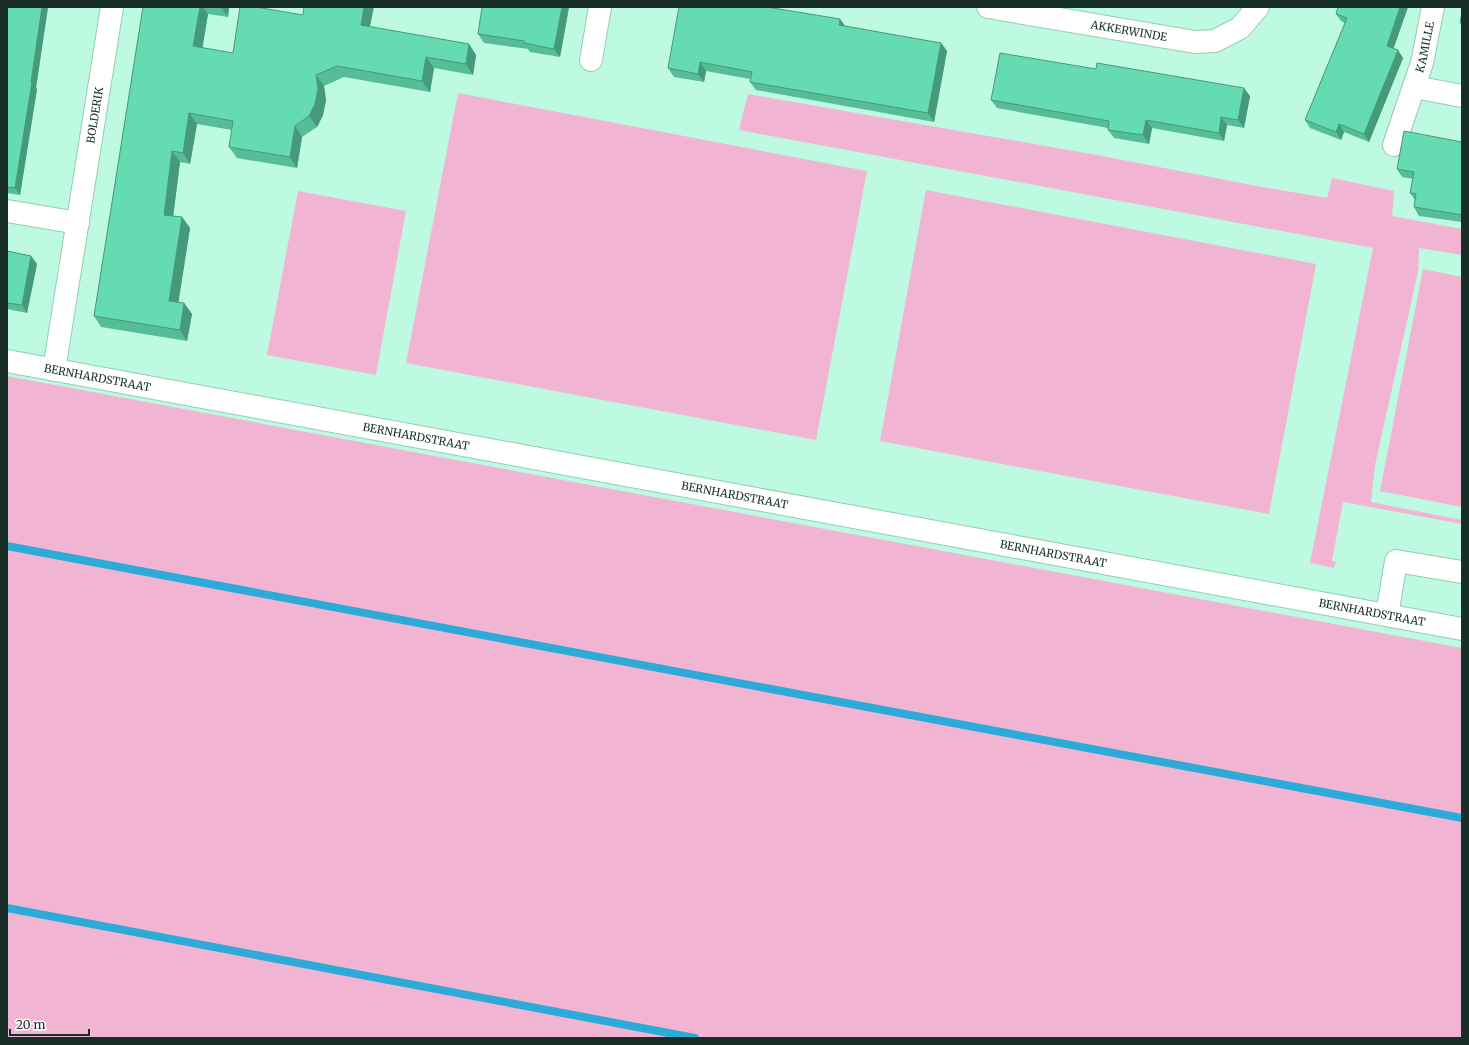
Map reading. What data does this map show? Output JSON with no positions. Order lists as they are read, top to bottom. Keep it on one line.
{"streets":{"street":["AKKERWINDE","KAMILLE","BOLDERIK","BERNHARDSTRAAT"]},"crossings":[["BOLDERIK","BERNHARDSTRAAT"]],"scale_bar":"20 m"}
